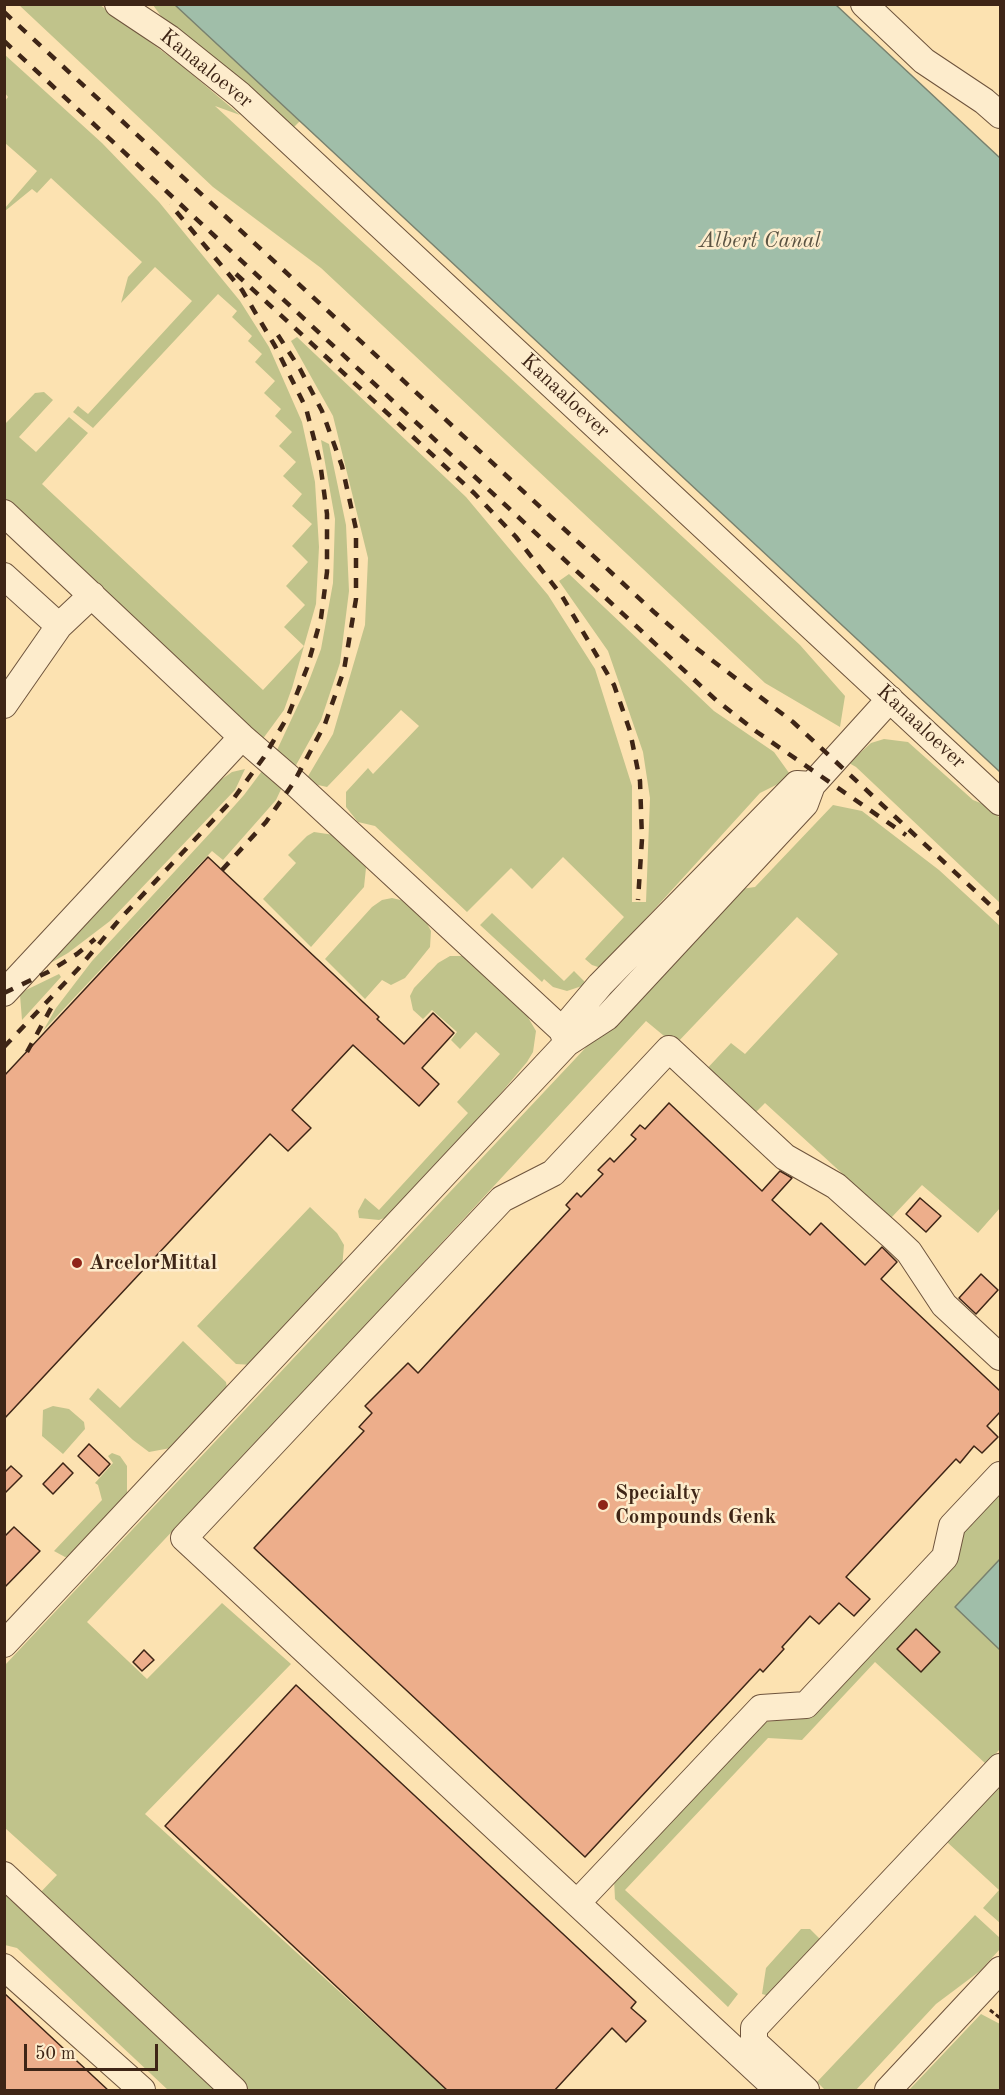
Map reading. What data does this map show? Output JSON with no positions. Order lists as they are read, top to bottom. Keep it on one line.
{"streets":{"street":["Kanaaloever"]},"water":["Albert Canal"],"places":["ArcelorMittal","Specialty Compounds Genk"],"scale_bar":"50 m"}
